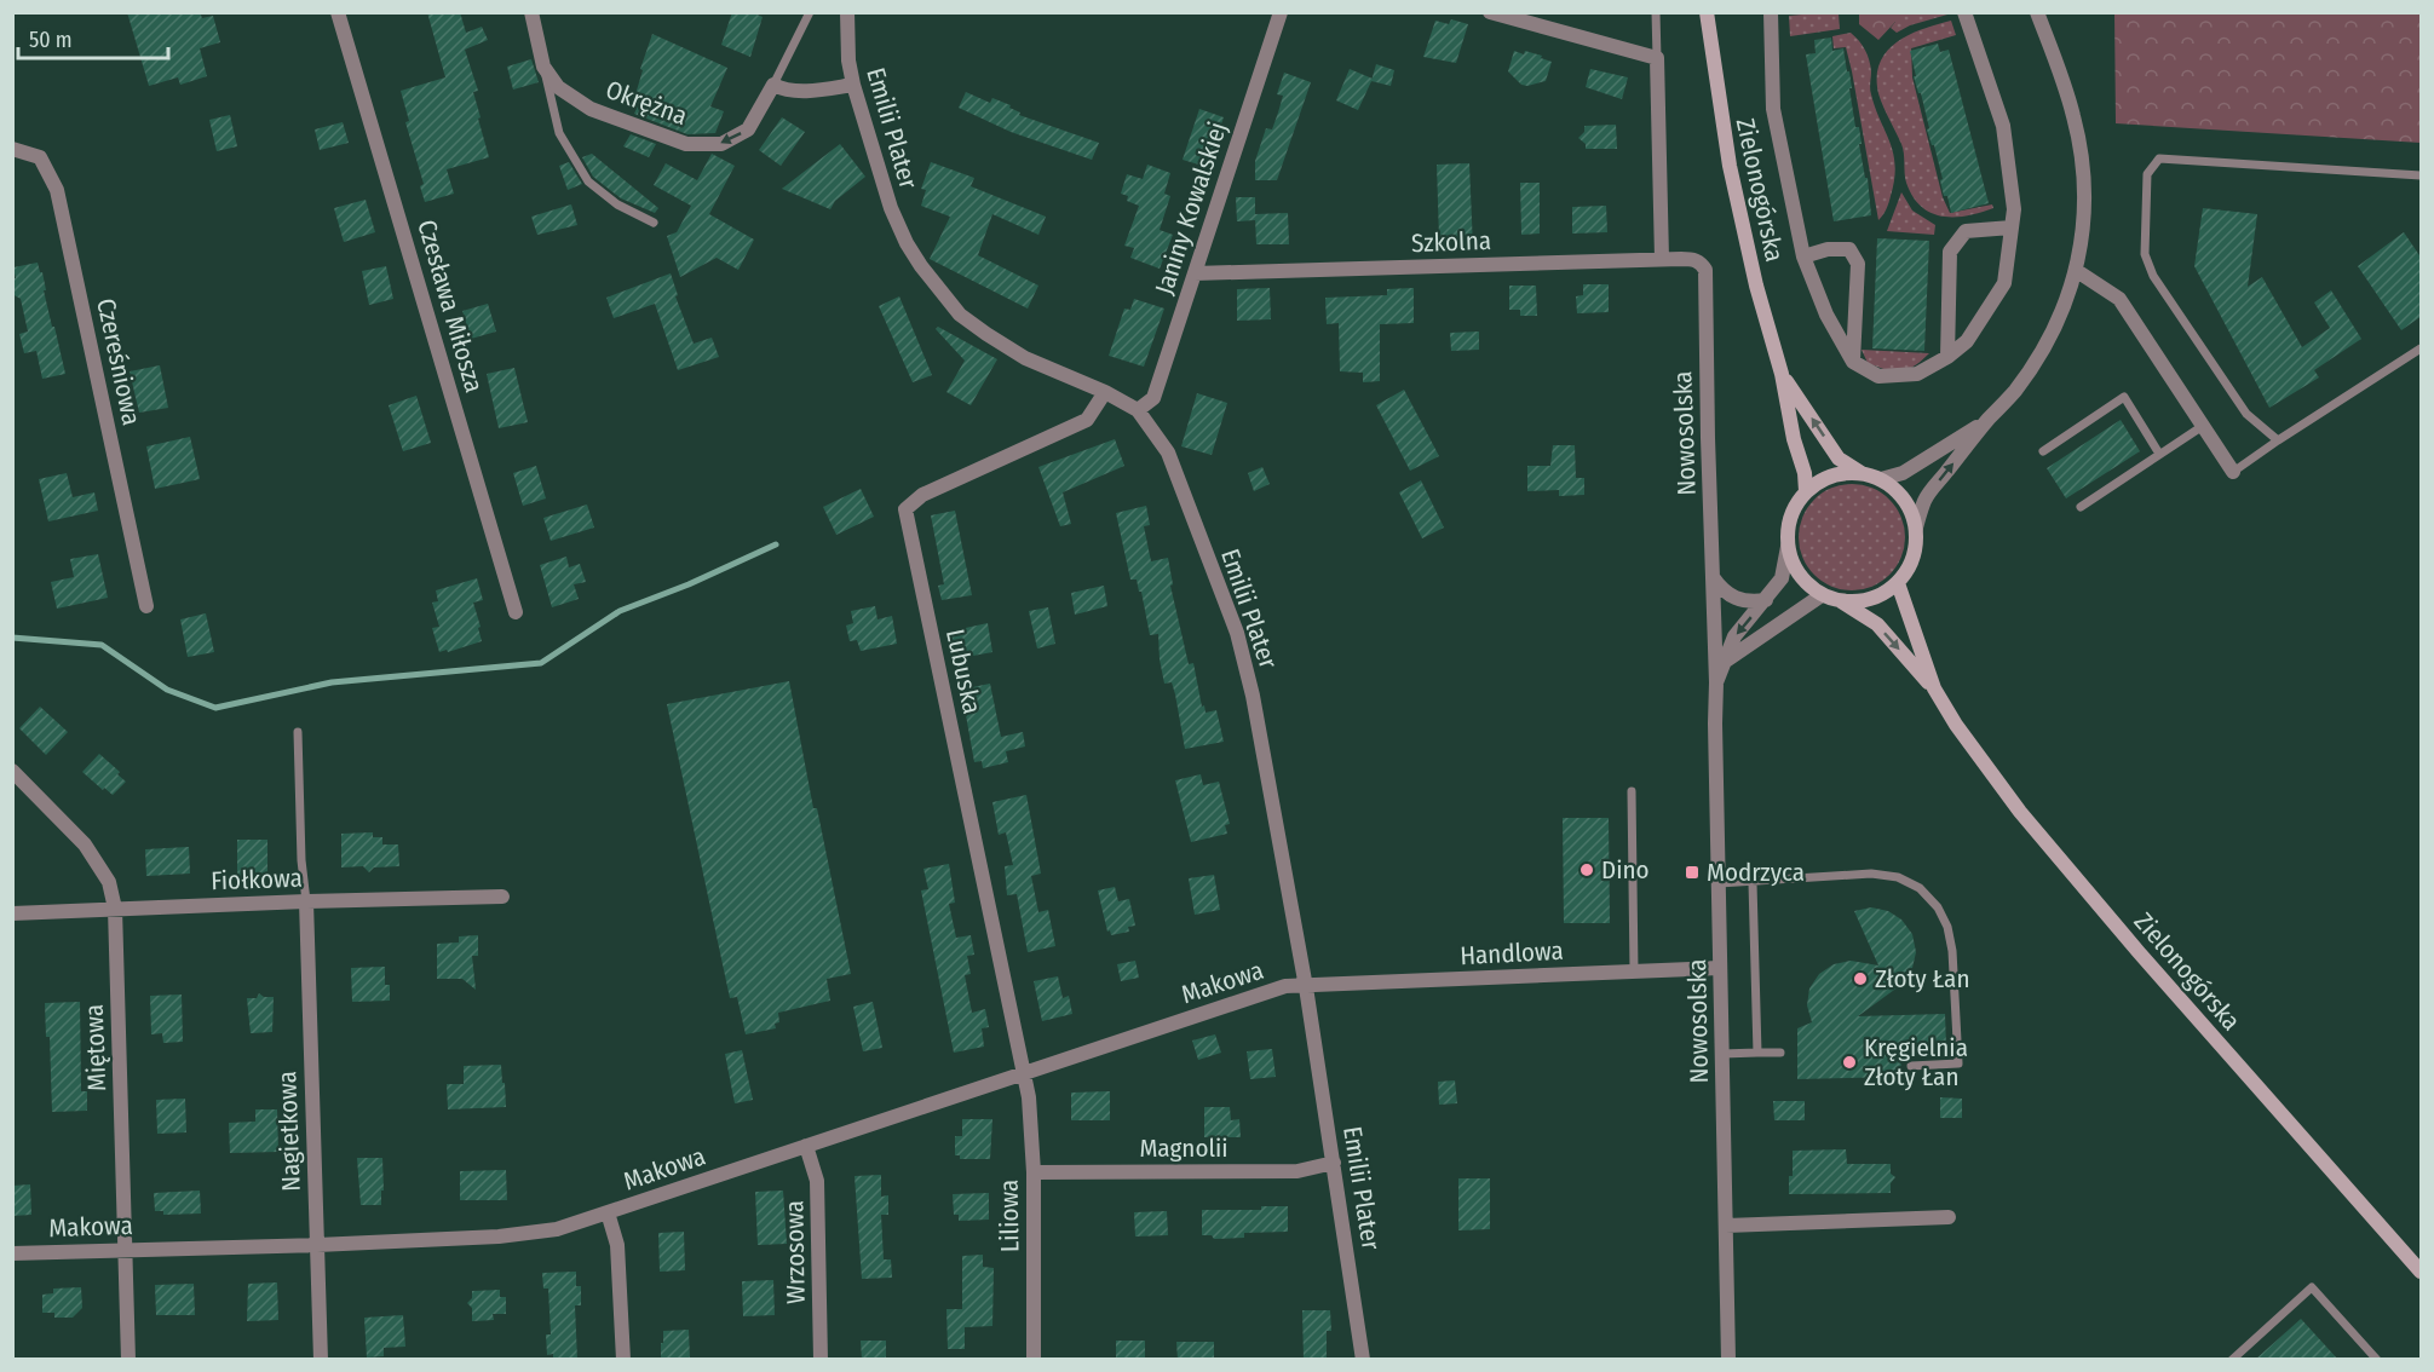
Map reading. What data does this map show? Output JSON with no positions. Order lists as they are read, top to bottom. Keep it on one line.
{"streets":{"street":["Okrężna","Emilii Plater","Zielonogórska","Janiny Kowalskiej","Szkolna","Czesława Miłosza","Czereśniowa","Nowosolska","Lubuska","Fiołkowa","Handlowa","Makowa","Miętowa","Nagietkowa","Magnolii","Liliowa","Wrzosowa"]},"crossings":[["Emilii Plater","Janiny Kowalskiej"],["Emilii Plater","Lubuska"],["Emilii Plater","Handlowa"],["Emilii Plater","Makowa"],["Emilii Plater","Magnolii"],["Zielonogórska","Nowosolska"],["Janiny Kowalskiej","Szkolna"],["Szkolna","Nowosolska"],["Nowosolska","Handlowa"],["Lubuska","Makowa"],["Lubuska","Liliowa"],["Fiołkowa","Miętowa"],["Fiołkowa","Nagietkowa"],["Handlowa","Makowa"],["Makowa","Miętowa"],["Makowa","Nagietkowa"],["Makowa","Liliowa"],["Makowa","Wrzosowa"],["Magnolii","Liliowa"]],"one_way":["Okrężna"],"places":{"other":["Dino","Złoty Łan","Kręgielnia Złoty Łan"],"transit":["Modrzyca"]},"scale_bar":"50 m"}
